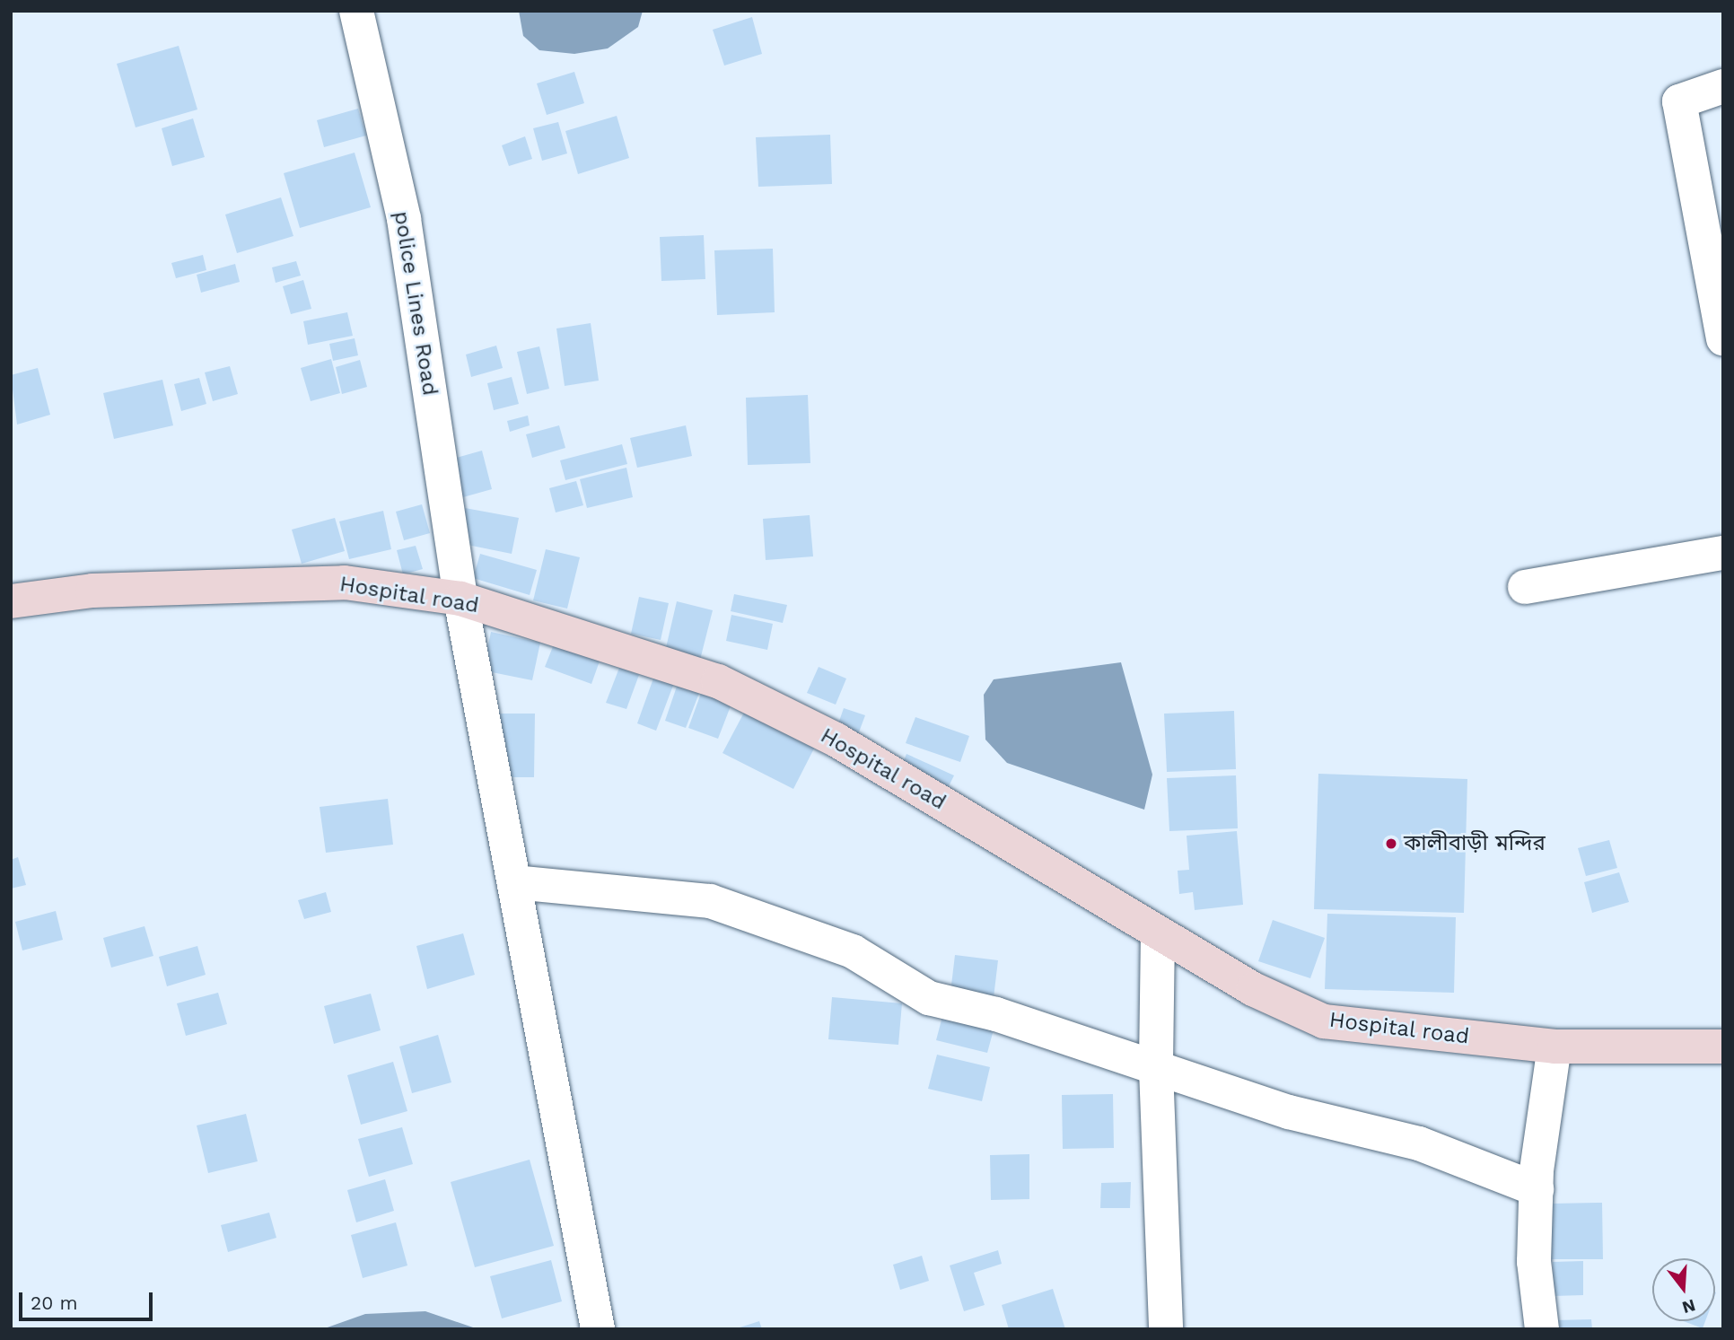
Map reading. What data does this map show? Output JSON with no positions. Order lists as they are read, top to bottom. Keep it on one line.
{"streets":{"street":["police Lines Road","Hospital road"]},"crossings":[["police Lines Road","Hospital road"]],"places":["কালীবাড়ী মন্দির"],"scale_bar":"20 m","north":"bottom"}
